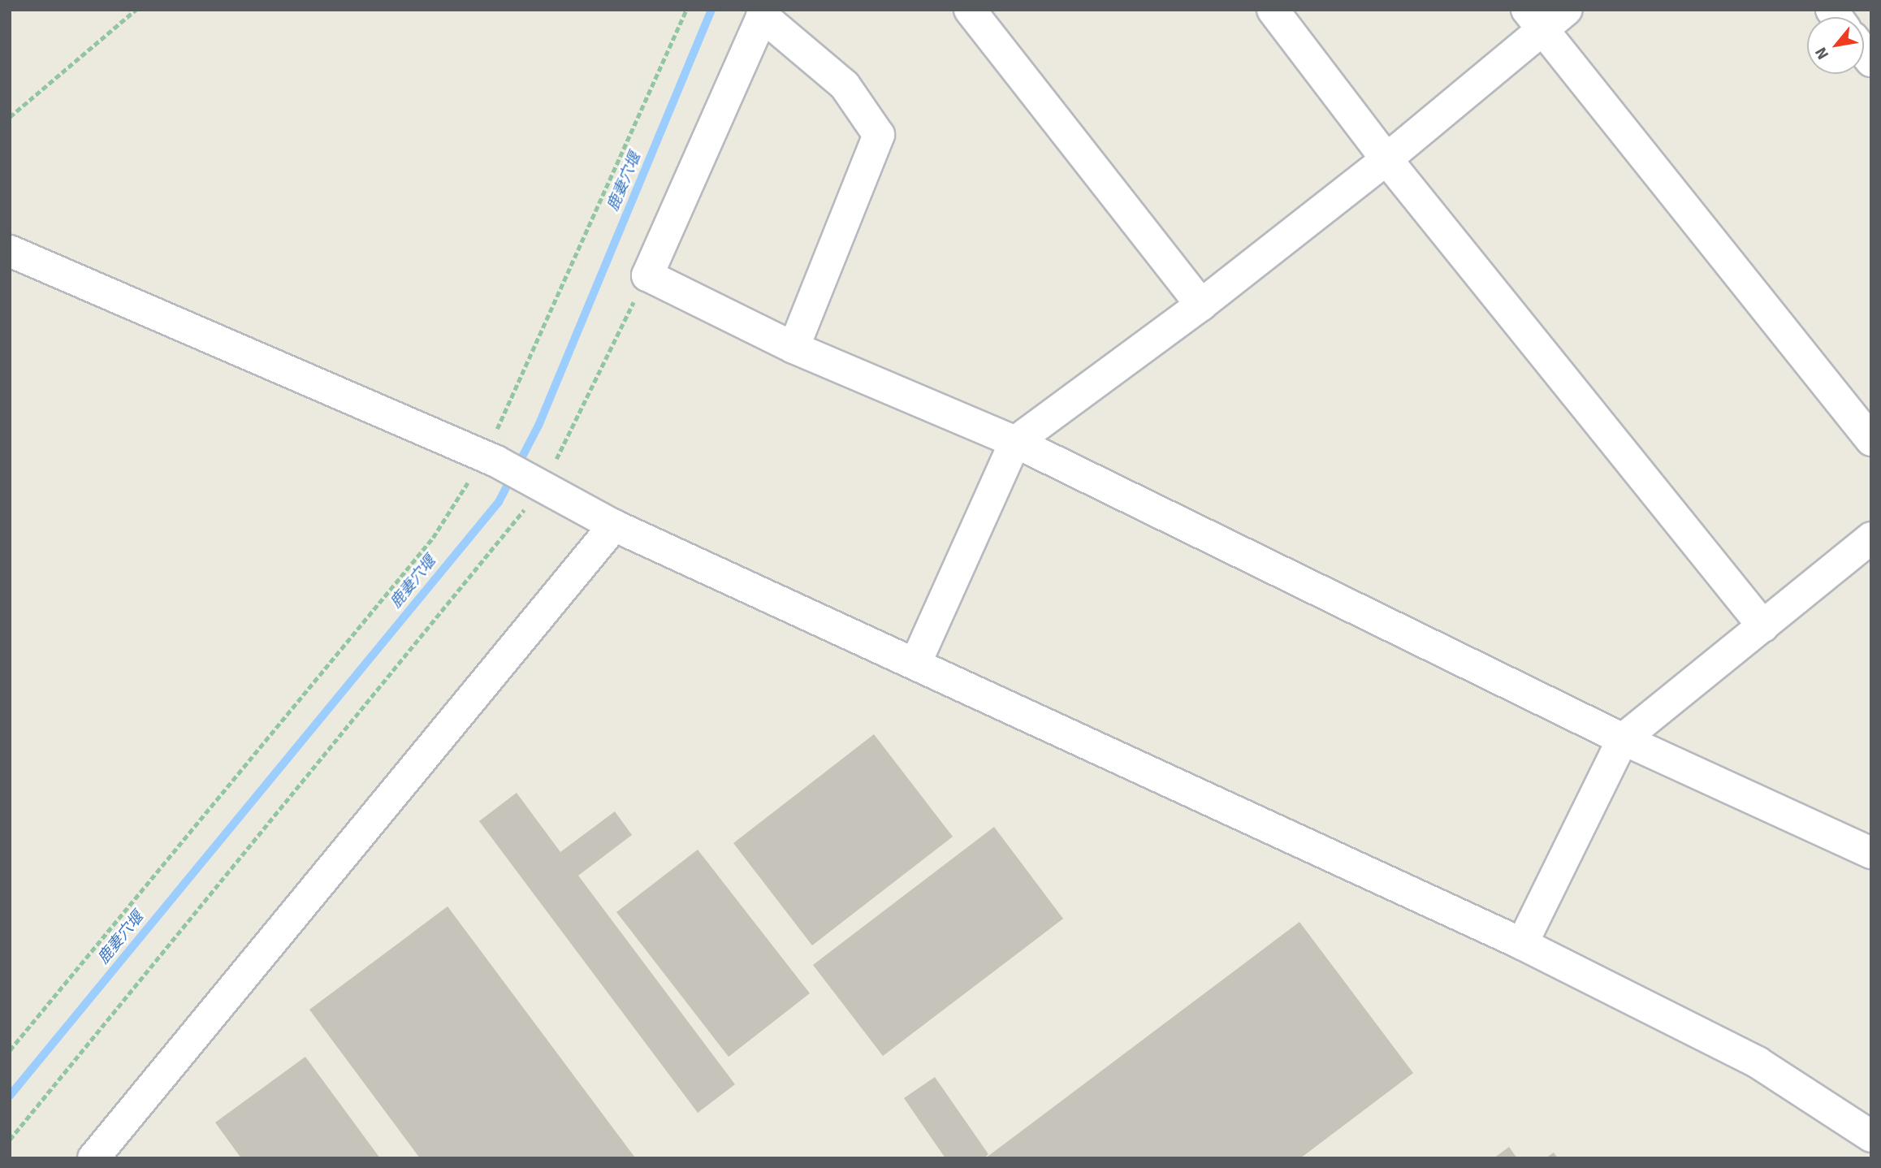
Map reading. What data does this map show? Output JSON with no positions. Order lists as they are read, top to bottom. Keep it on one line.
{"water":["鹿妻穴堰"],"north":"bottom left"}
